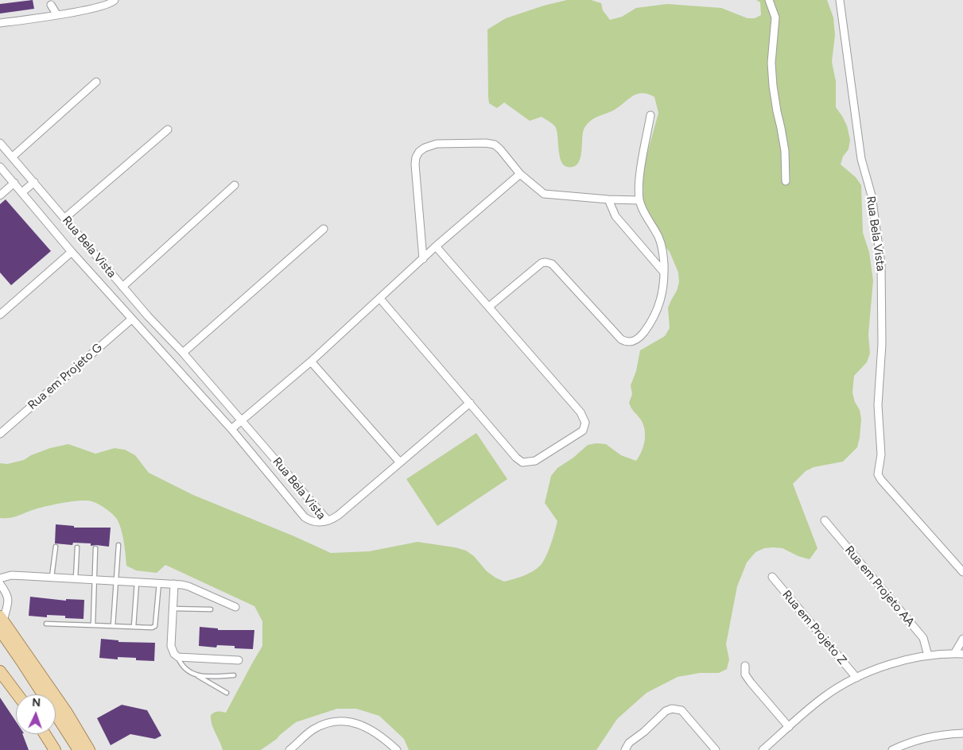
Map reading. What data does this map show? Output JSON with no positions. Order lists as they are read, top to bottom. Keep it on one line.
{"streets":{"street":["Rua Bela Vista","Rua em Projeto G","Rua em Projeto AA","Rua em Projeto Z"]},"crossings":[["Rua Bela Vista","Rua em Projeto G"]],"north":"top"}
